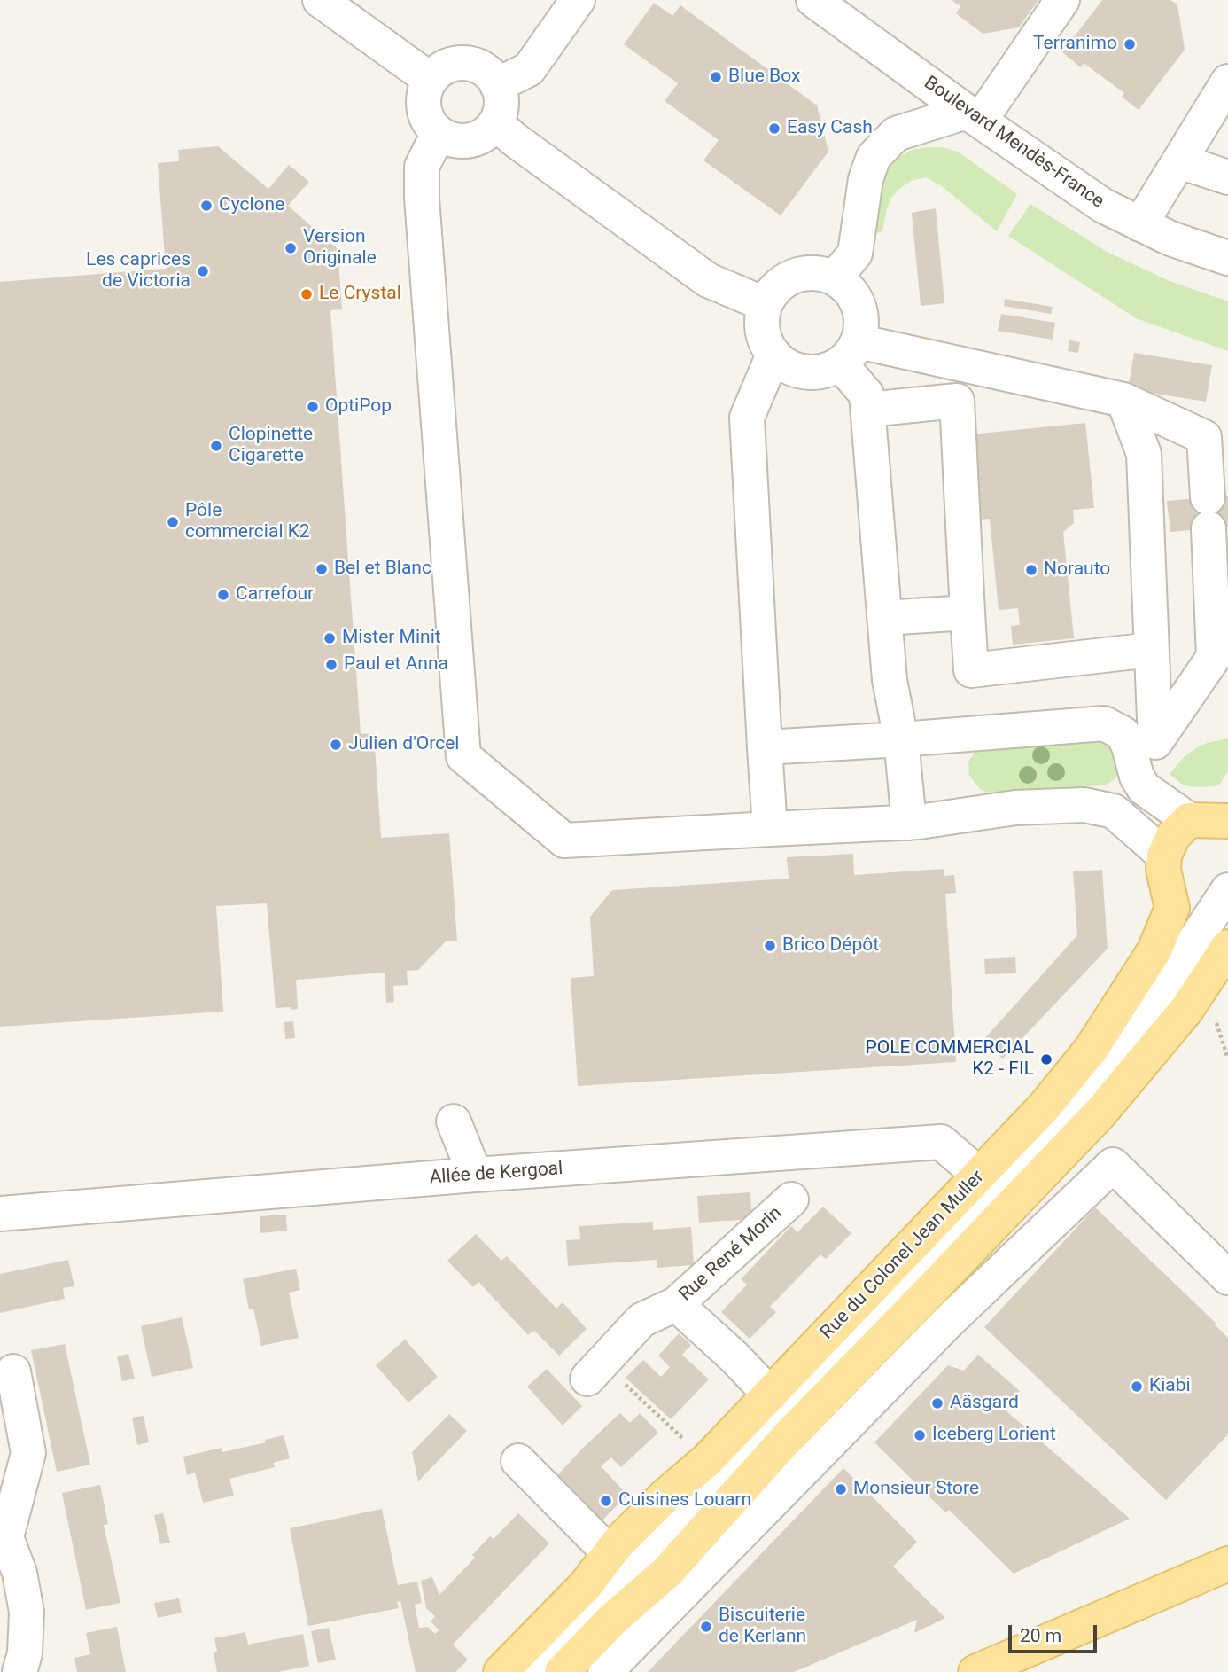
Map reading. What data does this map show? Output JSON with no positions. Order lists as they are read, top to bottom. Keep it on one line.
{"streets":{"main road":["Rue du Colonel Jean Muller"],"street":["Boulevard Mendès-France","Allée de Kergoal","Rue René Morin"]},"crossings":[["Allée de Kergoal","Rue du Colonel Jean Muller"]],"places":["Terranimo","Blue Box","Easy Cash","Cyclone","Version Originale","Les caprices de Victoria","Le Crystal","OptiPop","Clopinette Cigarette","Pôle commercial K2","Bel et Blanc","Norauto","Carrefour","Mister Minit","Paul et Anna","Julien d'Orcel","Brico Dépôt","POLE COMMERCIAL K2 - FIL","Kiabi","Aäsgard","Iceberg Lorient","Monsieur Store","Cuisines Louarn","Biscuiterie de Kerlann"],"scale_bar":"20 m"}
